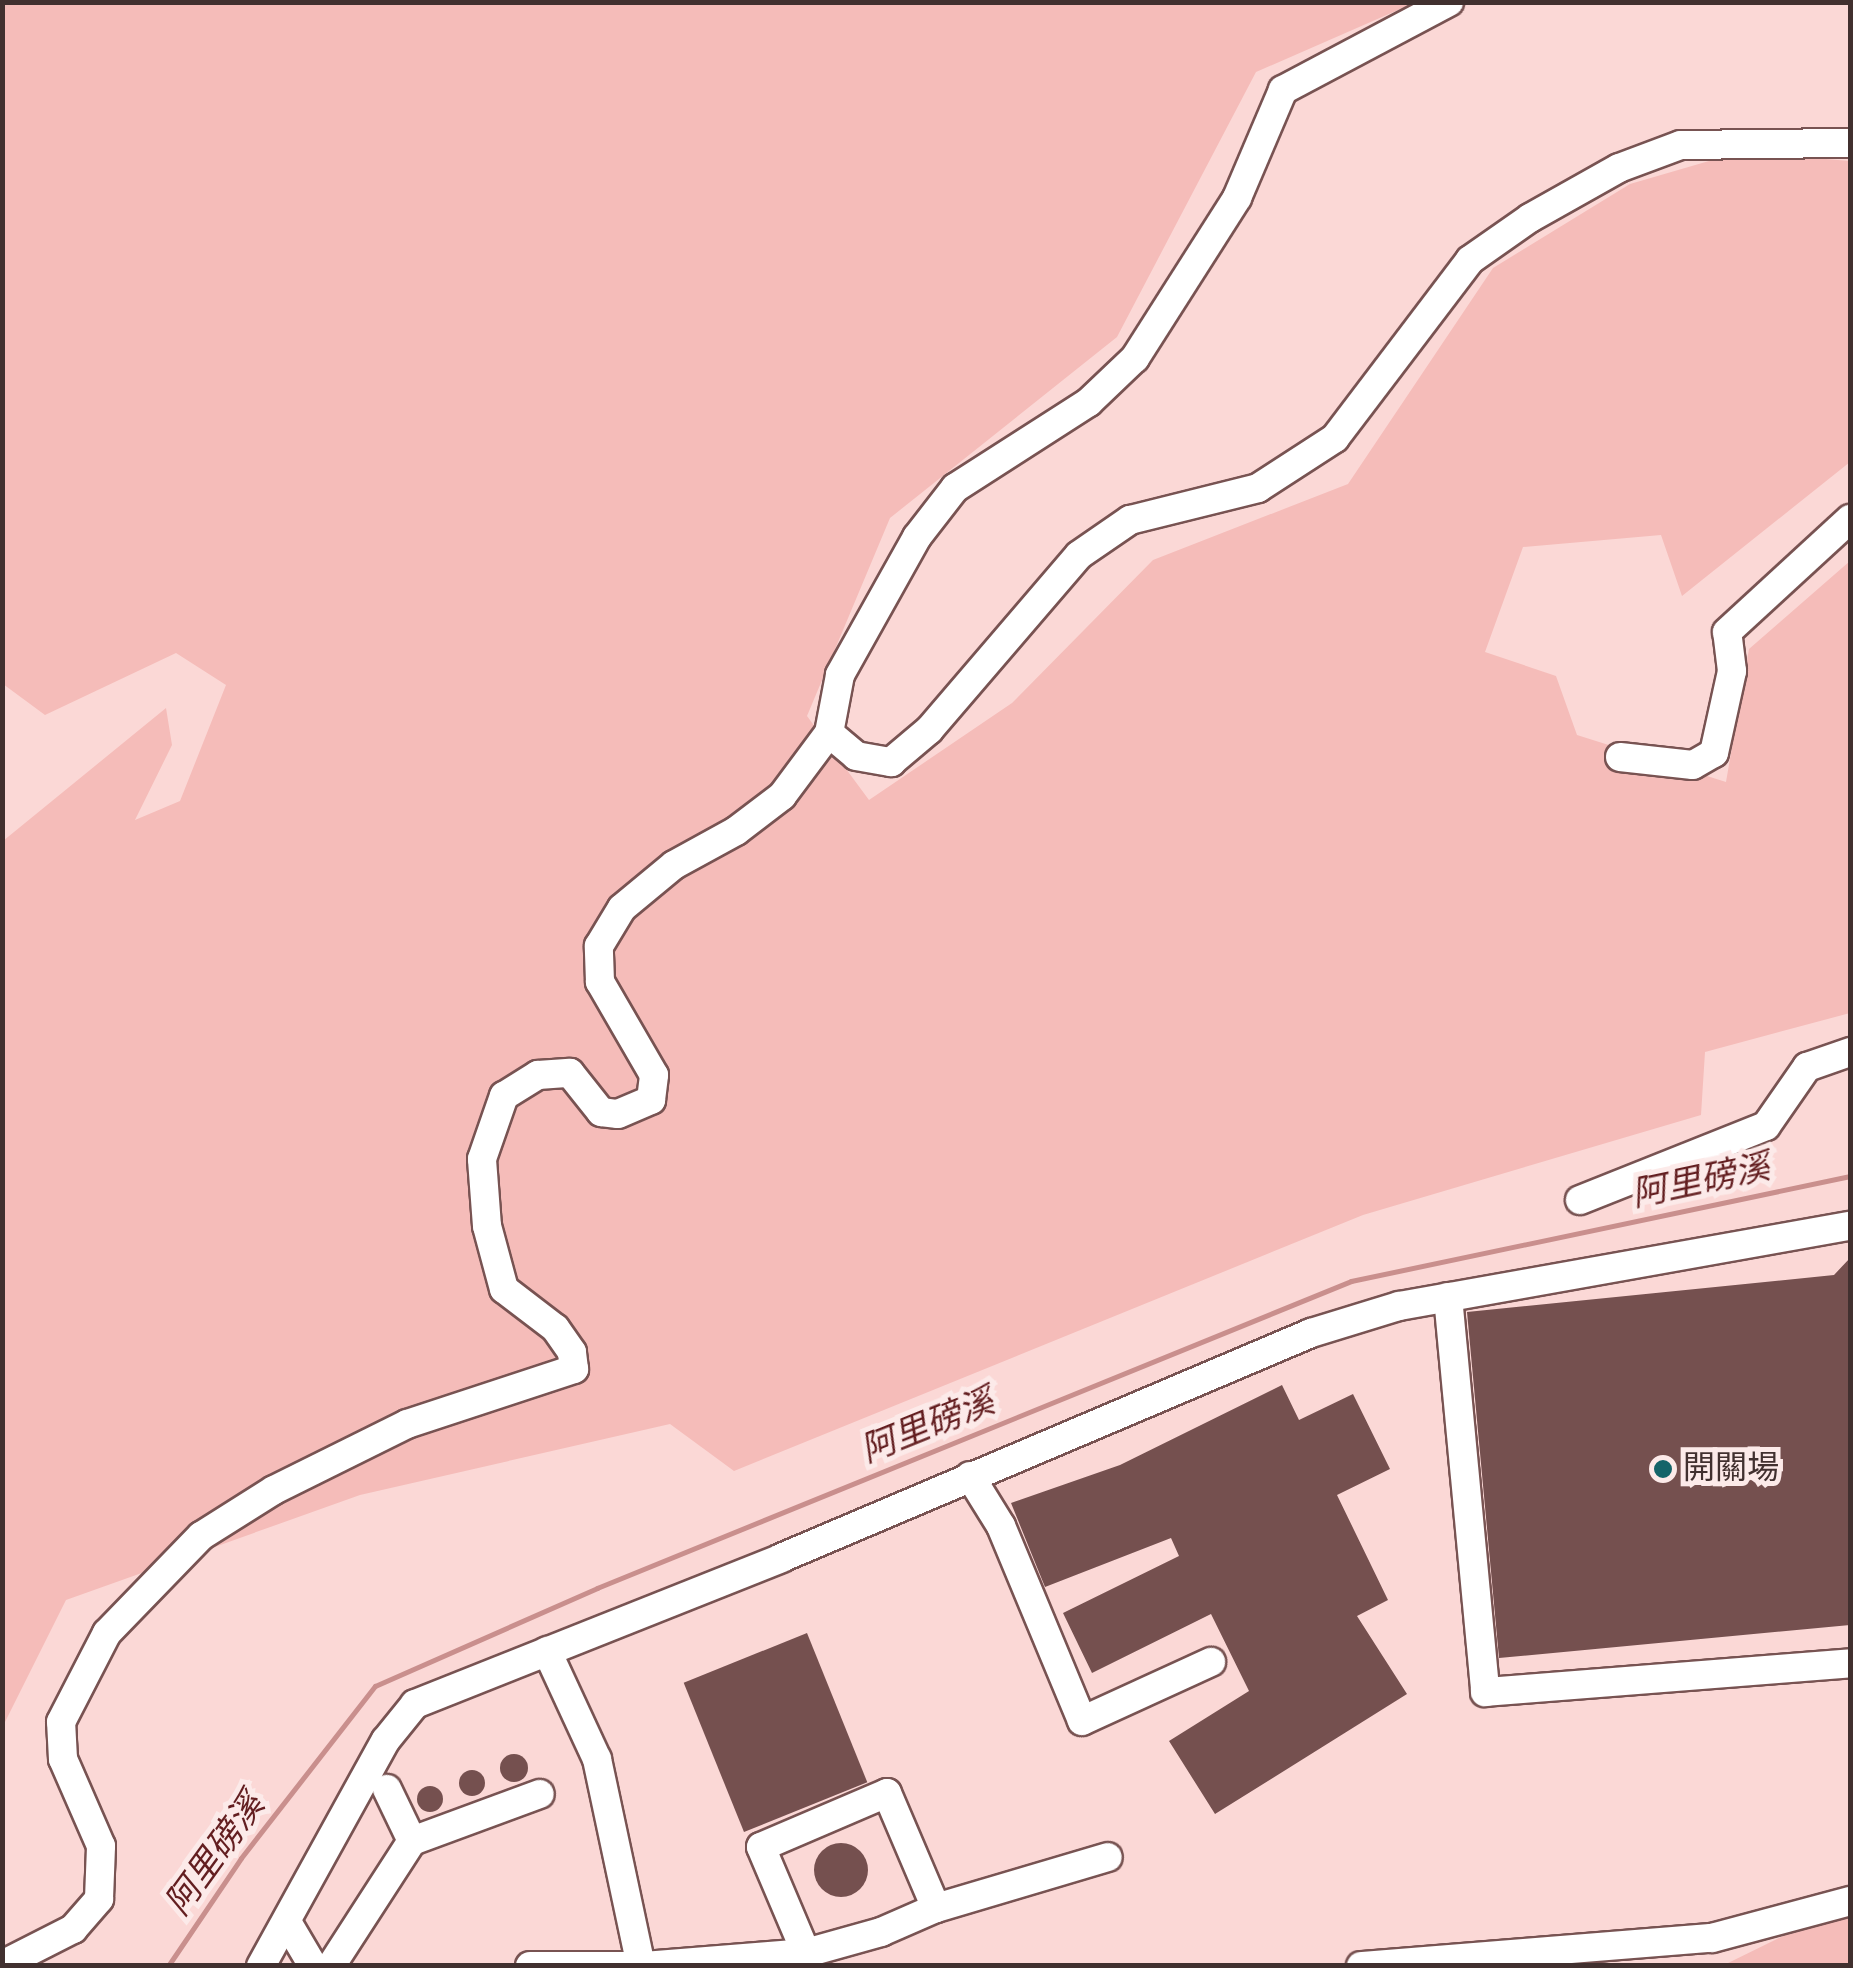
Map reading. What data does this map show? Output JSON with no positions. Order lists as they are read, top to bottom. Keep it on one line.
{"water":["阿里磅溪"],"places":["開關場"]}
